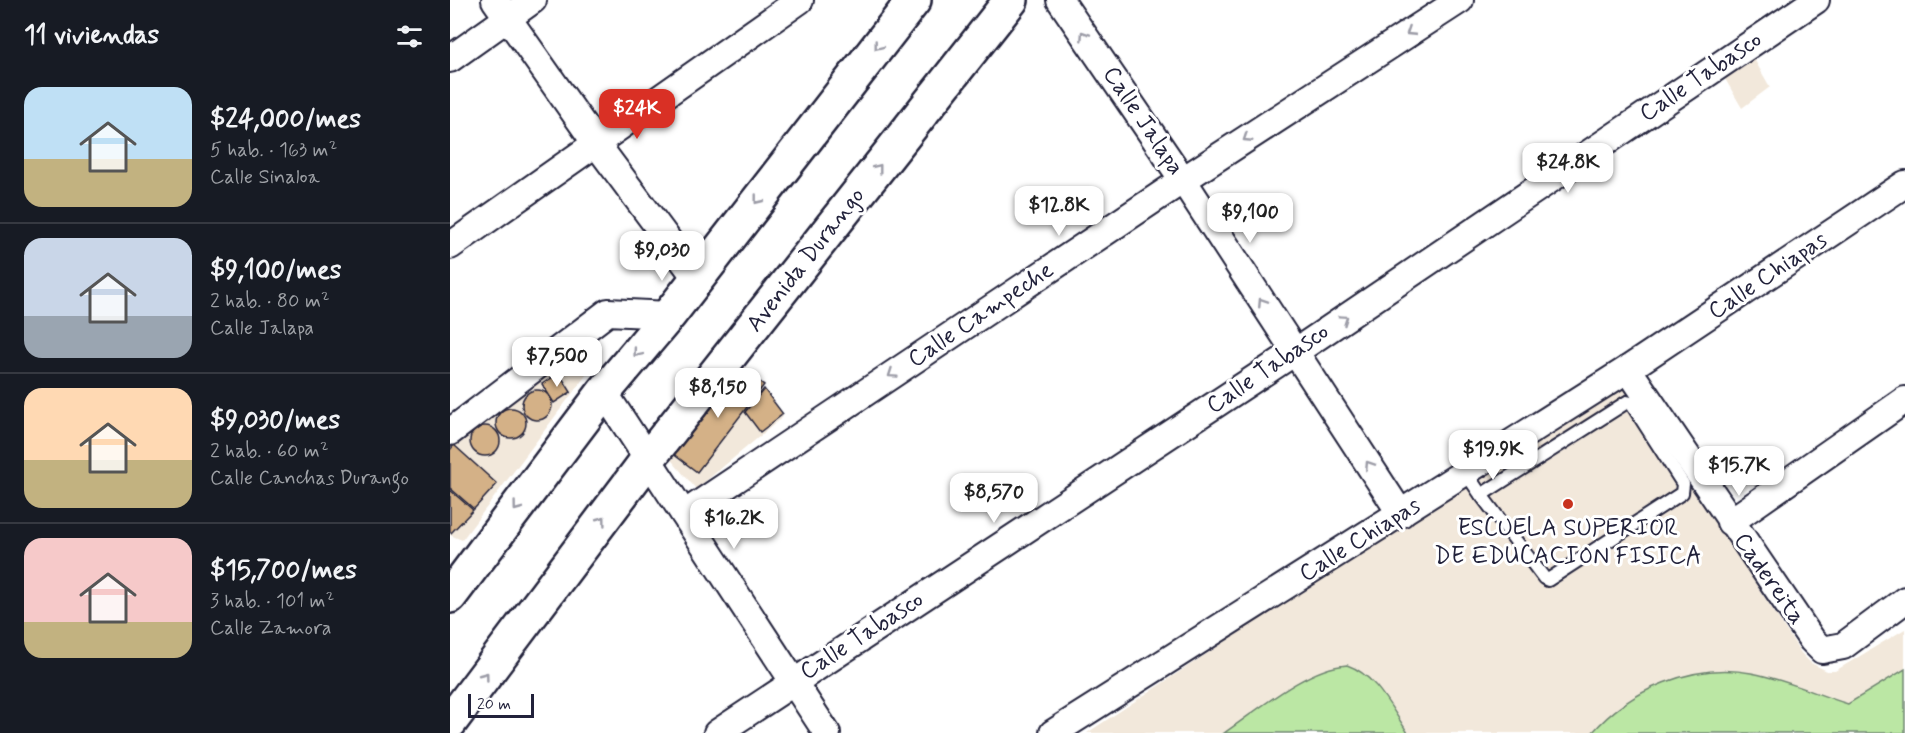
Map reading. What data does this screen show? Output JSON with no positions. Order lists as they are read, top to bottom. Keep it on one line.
{"streets":{"main road":["Avenida Durango"],"street":["Calle Tabasco","Calle Jalapa","Calle Chiapas","Calle Campeche","Cadereita"]},"crossings":[["Calle Tabasco","Calle Jalapa"],["Calle Jalapa","Calle Chiapas"],["Calle Jalapa","Calle Campeche"],["Calle Chiapas","Cadereita"]],"one_way":["Calle Tabasco","Calle Jalapa","Calle Campeche"],"places":["ESCUELA SUPERIOR DE EDUCACION FISICA"],"scale_bar":"20 m","page":{"heading":"11 viviendas","list":[{"name":"$24,000/mes","note":"5 hab. · 163 m² · Calle Sinaloa"},{"name":"$9,100/mes","note":"2 hab. · 80 m² · Calle Jalapa"},{"name":"$9,030/mes","note":"2 hab. · 60 m² · Calle Canchas Durango"},{"name":"$15,700/mes","note":"3 hab. · 101 m² · Calle Zamora"}],"price":["$24K","$24.8K","$12.8K","$9,100","$9,030","$7,500","$8,150","$19.9K","$15.7K","$8,570","$16.2K"],"scale":"20 m"}}
